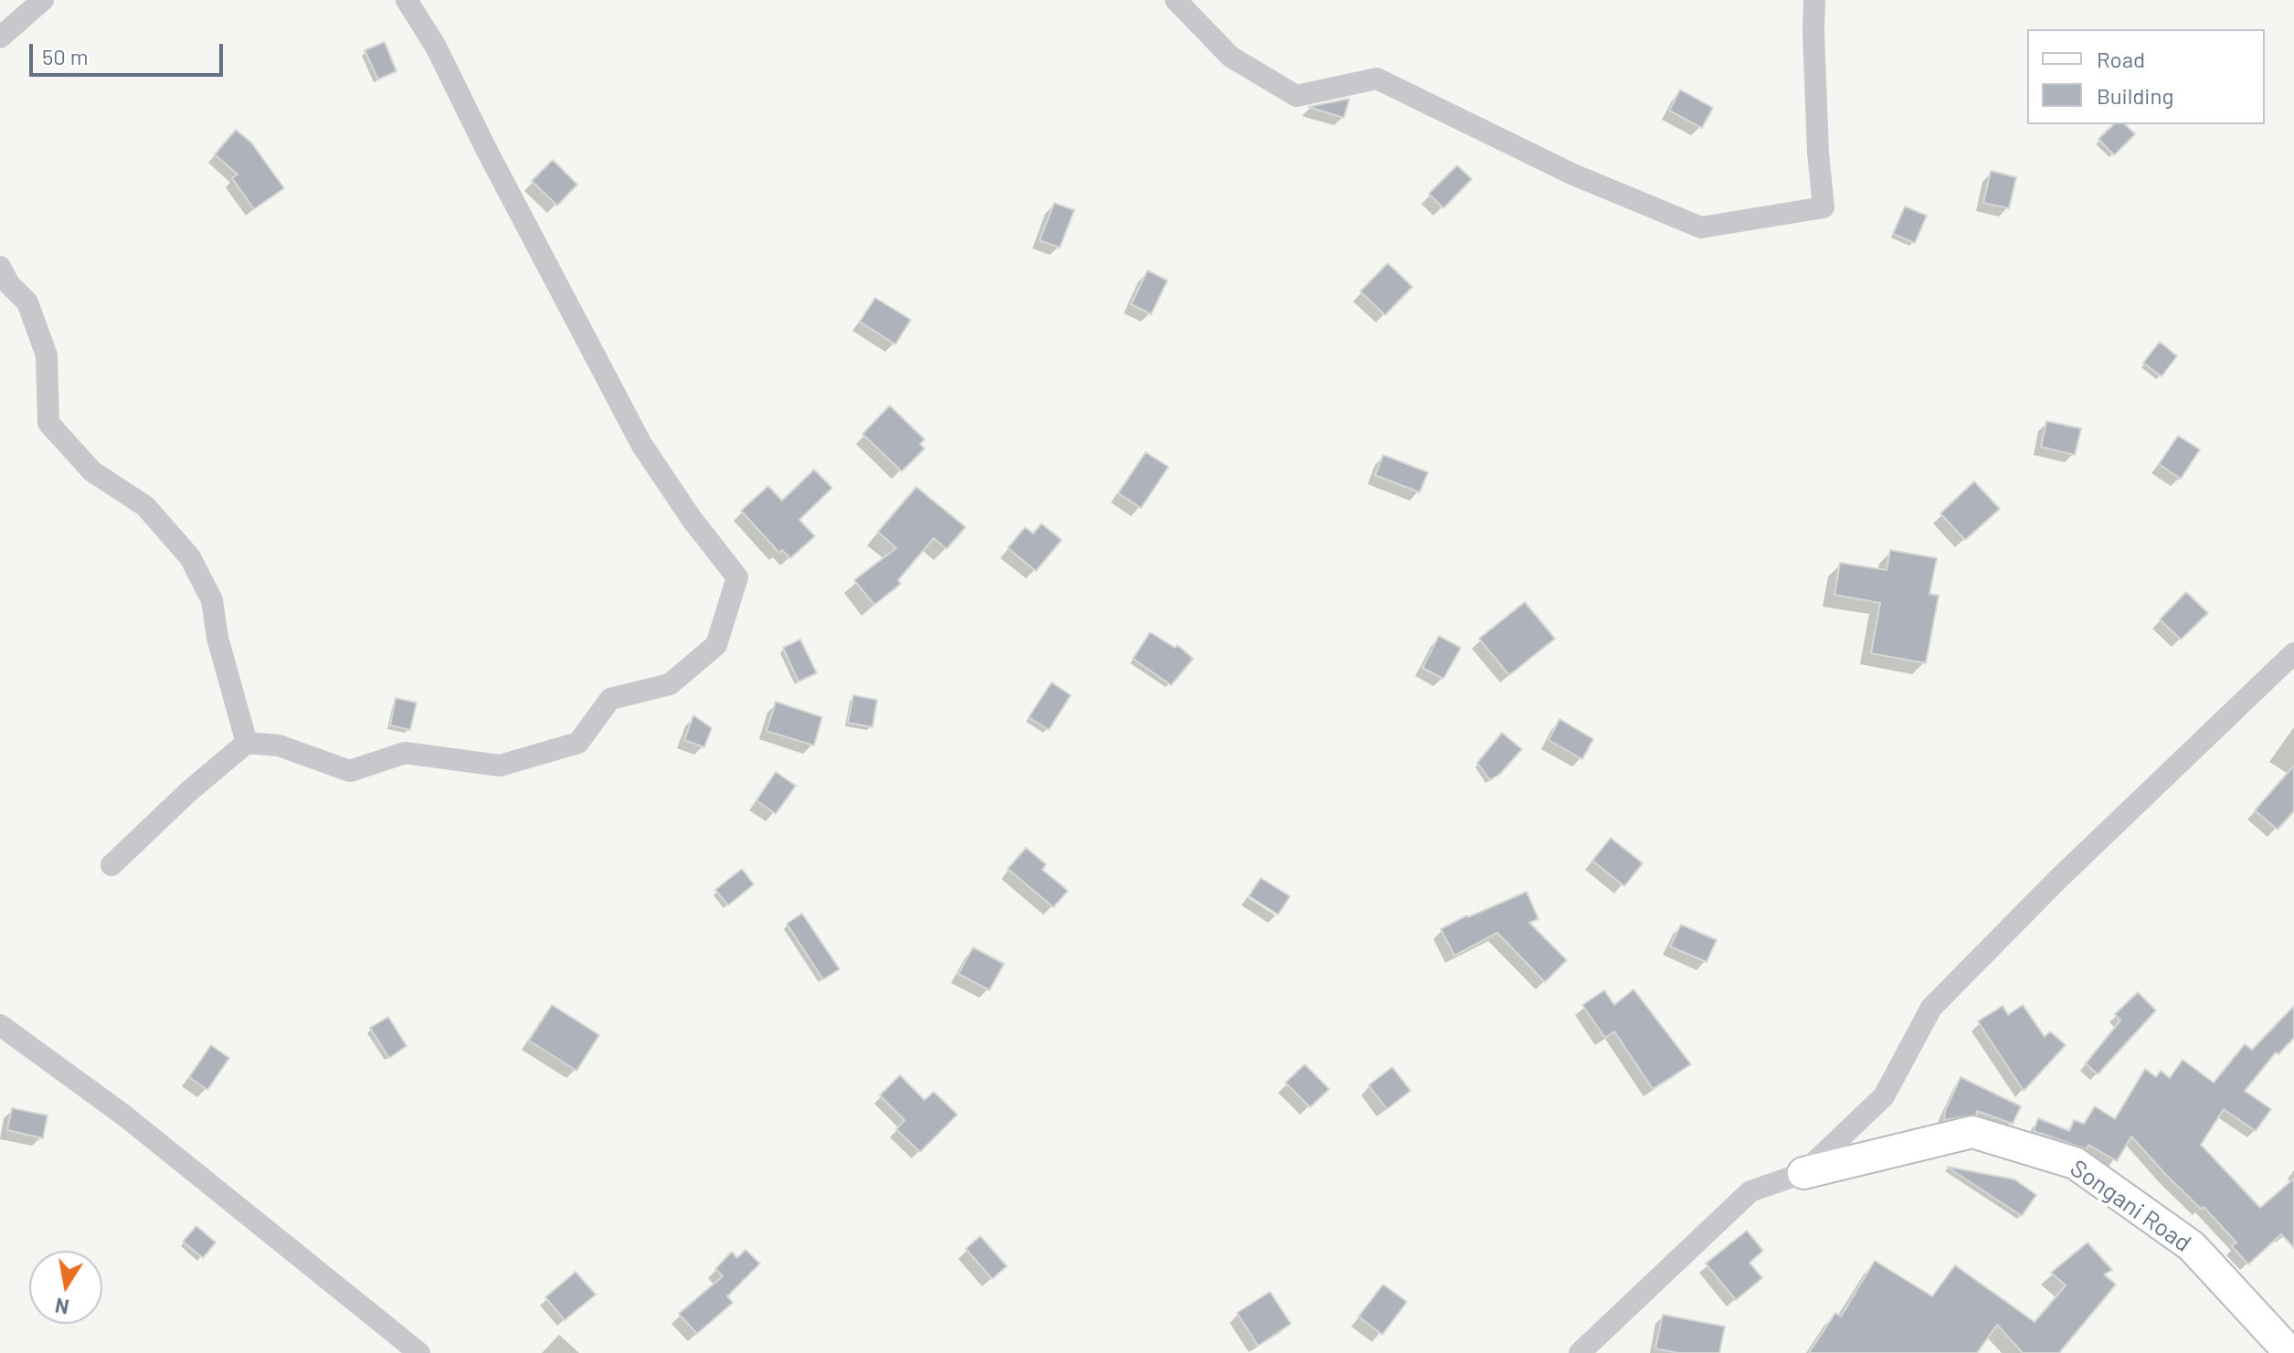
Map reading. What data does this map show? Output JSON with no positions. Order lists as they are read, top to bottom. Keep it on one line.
{"streets":{"street":["Songani Road"]},"legend":["Road","Building"],"scale_bar":"50 m","north":"bottom"}
